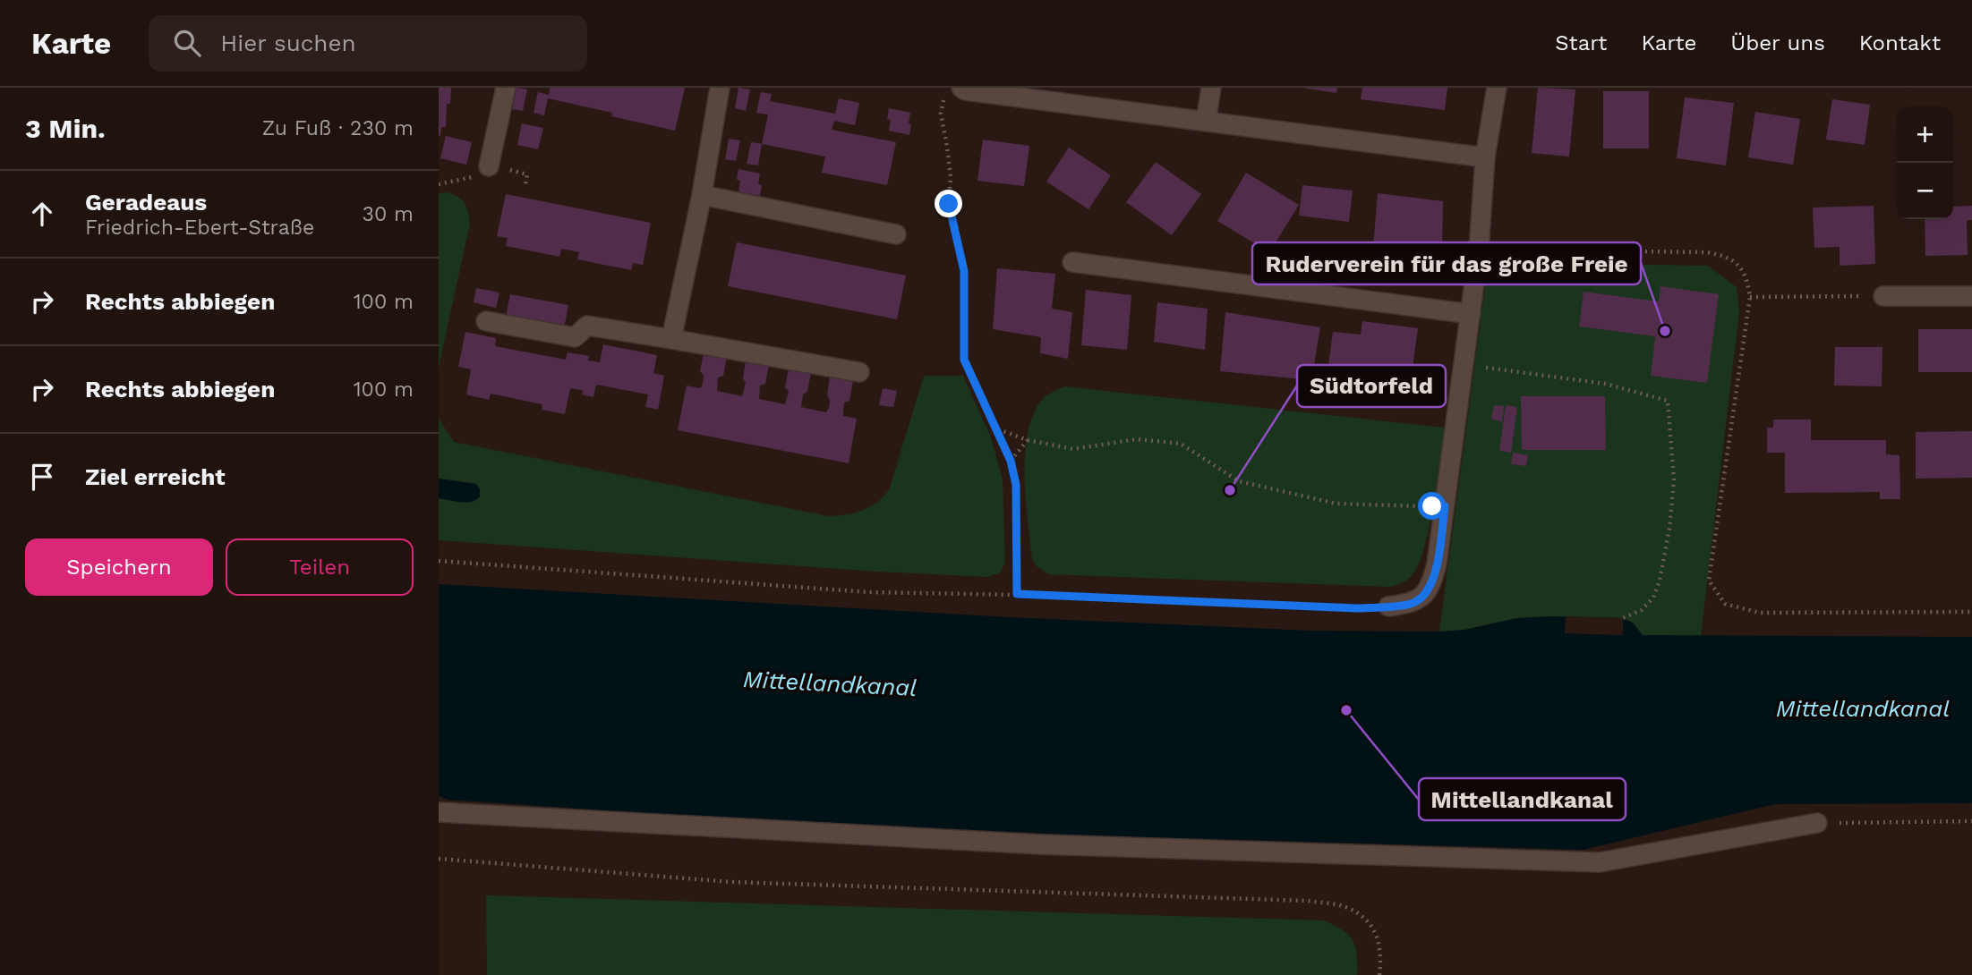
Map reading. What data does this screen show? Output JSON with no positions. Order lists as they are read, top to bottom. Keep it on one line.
{"water":["Mittellandkanal"],"places":["Ruderverein für das große Freie","Südtorfeld","Mittellandkanal"],"page":{"header":"Karte","search":"Hier suchen","nav":["Start","Karte","Über uns","Kontakt"],"heading":["3 Min.","Zu Fuß · 230 m"],"map_buttons":["+","−"],"list":[["Geradeaus","Friedrich-Ebert-Straße","30 m"],["Rechts abbiegen","100 m"],["Rechts abbiegen","100 m"],"Ziel erreicht"],"buttons":["Speichern","Teilen"]}}
